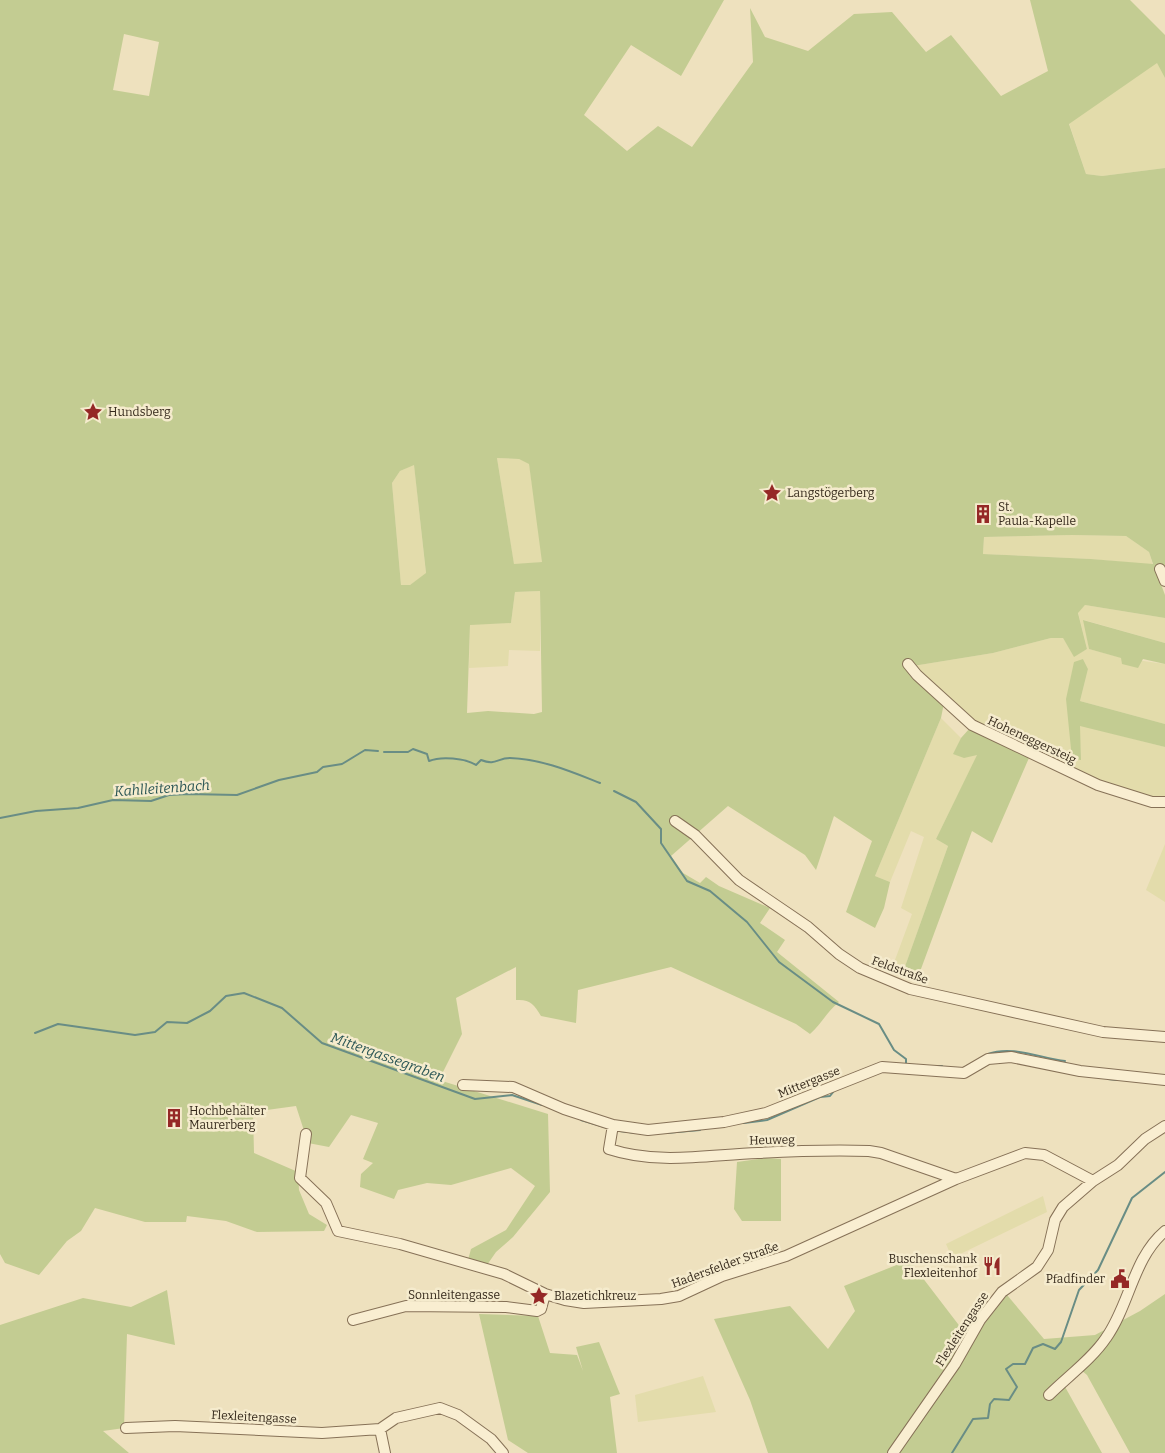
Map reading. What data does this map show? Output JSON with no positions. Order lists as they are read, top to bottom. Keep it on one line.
{"streets":{"street":["Hoheneggersteig","Feldstraße","Mittergasse","Heuweg","Hadersfelder Straße","Sonnleitengasse","Flexleitengasse"]},"crossings":[["Mittergasse","Heuweg"],["Heuweg","Hadersfelder Straße"],["Hadersfelder Straße","Sonnleitengasse"],["Hadersfelder Straße","Flexleitengasse"]],"water":["Kahlleitenbach","Mittergassegraben"],"places":{"place":["Hundsberg","Langstögerberg","Blazetichkreuz"],"building":["St. Paula-Kapelle","Hochbehälter Maurerberg"],"restaurant":["Buschenschank Flexleitenhof"],"public building":["Pfadfinder"]}}
